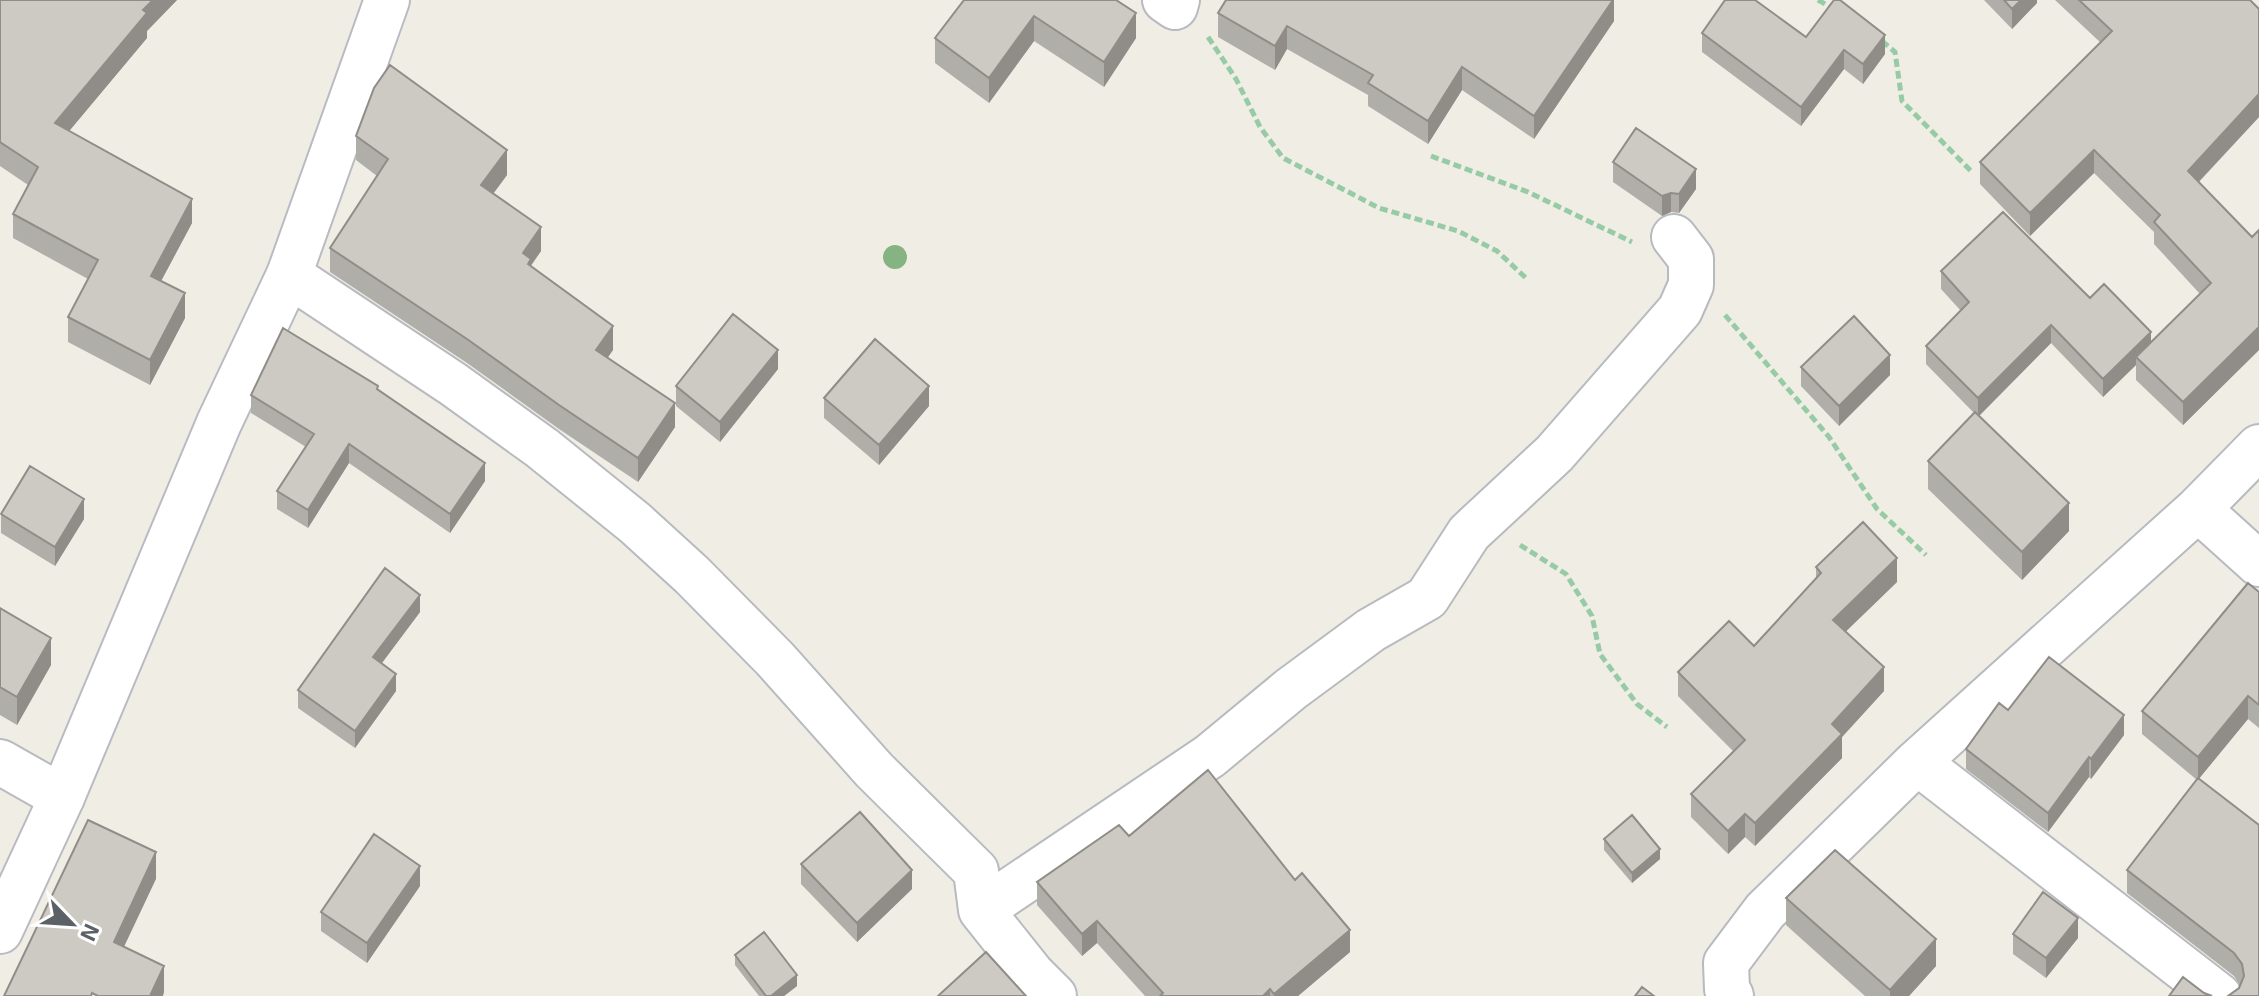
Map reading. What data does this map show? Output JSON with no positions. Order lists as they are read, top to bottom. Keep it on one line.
{"north":"bottom right"}
